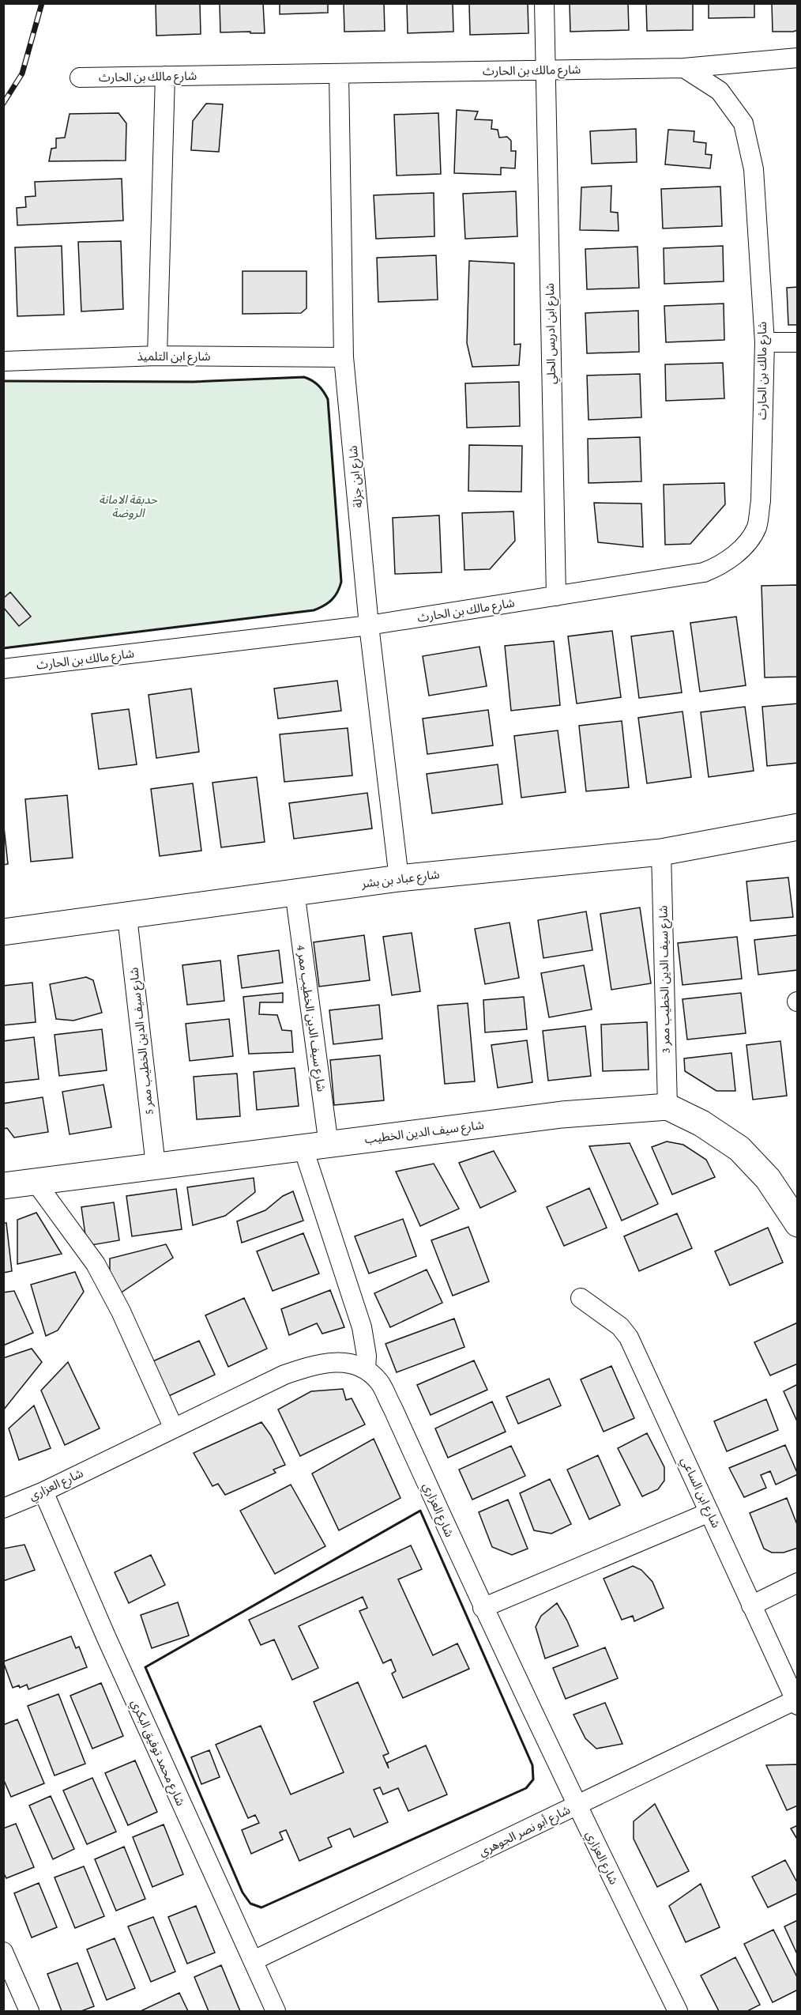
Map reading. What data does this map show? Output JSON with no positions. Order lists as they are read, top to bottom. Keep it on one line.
{"streets":{"street":["شارع مالك بن الحارث","شارع ابن ادريس الحلي","شارع ابن التلميذ","شارع ابن جزلة","شارع عباد بن بشر","شارع سيف الدين الخطيب ممر 3","شارع سيف الدين الخطيب ممر 4","شارع سيف الدين الخطيب ممر 5","شارع سيف الدين الخطيب","شارع العزاري","شارع ابن الساعي","شارع محمد توفيق البكري","شارع أبو نصر الجوهري"]},"crossings":[["شارع مالك بن الحارث","شارع ابن ادريس الحلي"],["شارع مالك بن الحارث","شارع ابن جزلة"],["شارع ابن التلميذ","شارع ابن جزلة"],["شارع ابن جزلة","شارع عباد بن بشر"],["شارع عباد بن بشر","شارع سيف الدين الخطيب ممر 3"],["شارع عباد بن بشر","شارع سيف الدين الخطيب ممر 4"],["شارع عباد بن بشر","شارع سيف الدين الخطيب ممر 5"],["شارع سيف الدين الخطيب ممر 3","شارع سيف الدين الخطيب"],["شارع سيف الدين الخطيب ممر 4","شارع سيف الدين الخطيب"],["شارع سيف الدين الخطيب ممر 5","شارع سيف الدين الخطيب"],["شارع العزاري","شارع محمد توفيق البكري"],["شارع العزاري","شارع أبو نصر الجوهري"],["شارع ابن الساعي","شارع أبو نصر الجوهري"],["شارع محمد توفيق البكري","شارع أبو نصر الجوهري"]],"parks":["حدبقة الامانة الروضة"]}
